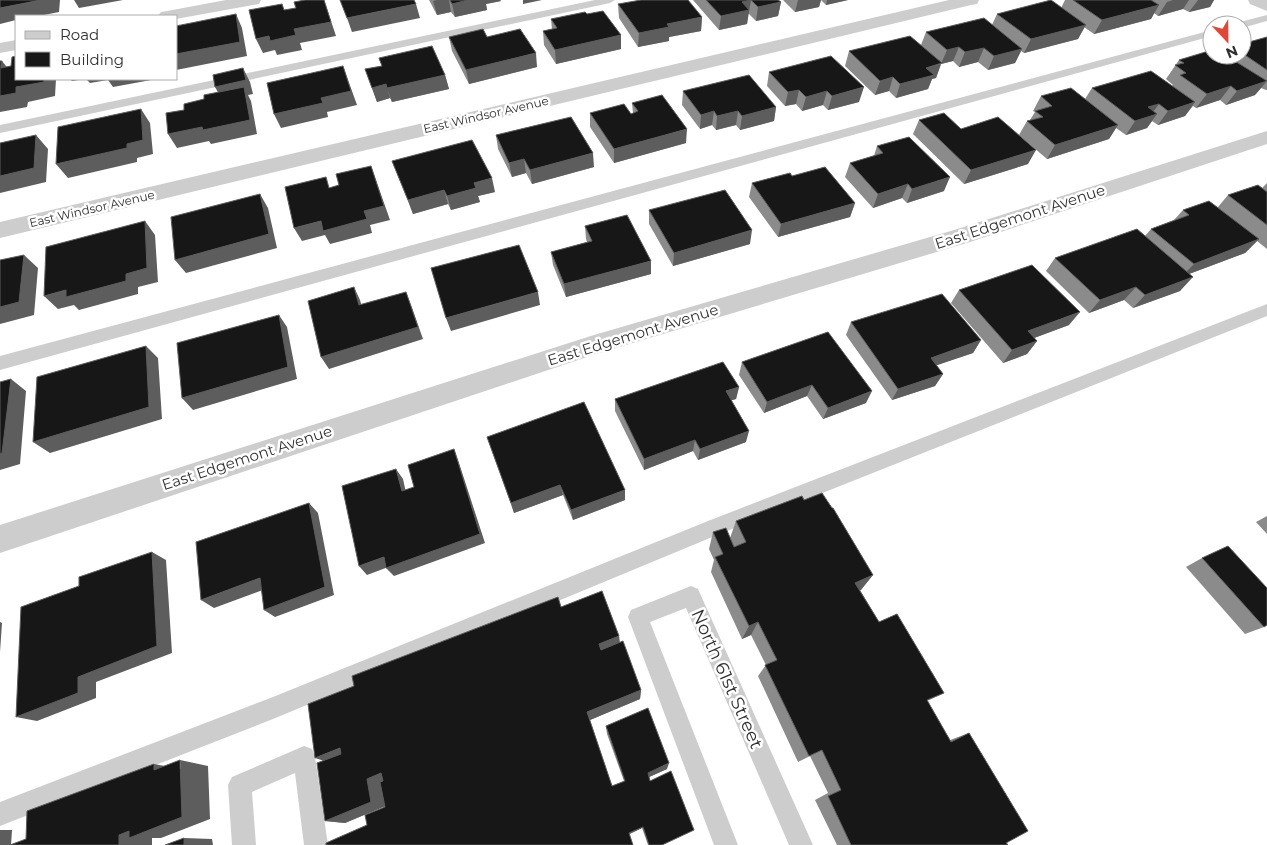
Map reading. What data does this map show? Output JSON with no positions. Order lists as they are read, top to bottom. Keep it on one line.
{"streets":{"street":["East Windsor Avenue","East Edgemont Avenue"],"lane":["North 61st Street"]},"legend":["Road","Building"],"north":"bottom"}
